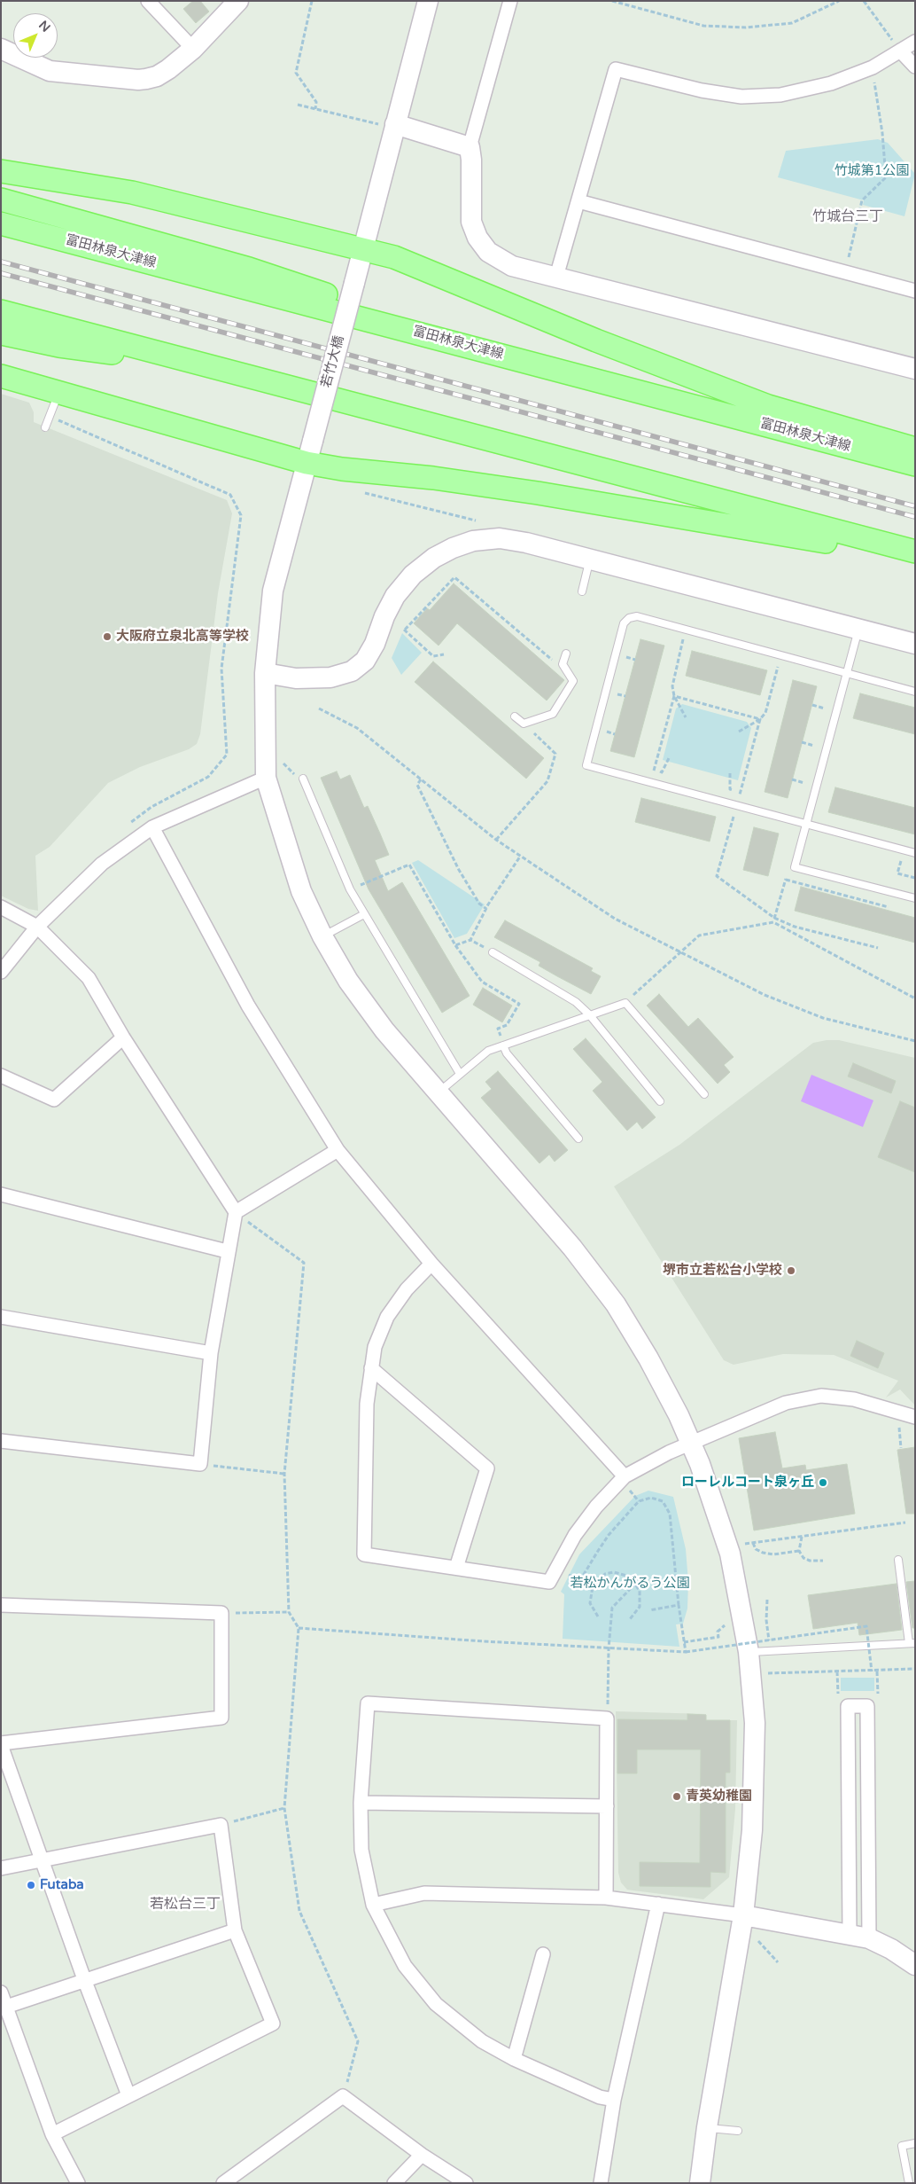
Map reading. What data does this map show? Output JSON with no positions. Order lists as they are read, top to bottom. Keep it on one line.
{"streets":{"main road":["富田林泉大津線"],"street":["若竹大橋"]},"districts":["竹城台三丁","若松台三丁"],"parks":["竹城第1公園","若松かんがるう公園"],"places":["大阪府立泉北高等学校","堺市立若松台小学校","ローレルコート泉ヶ丘","青英幼稚園","Futaba"],"north":"top right"}
